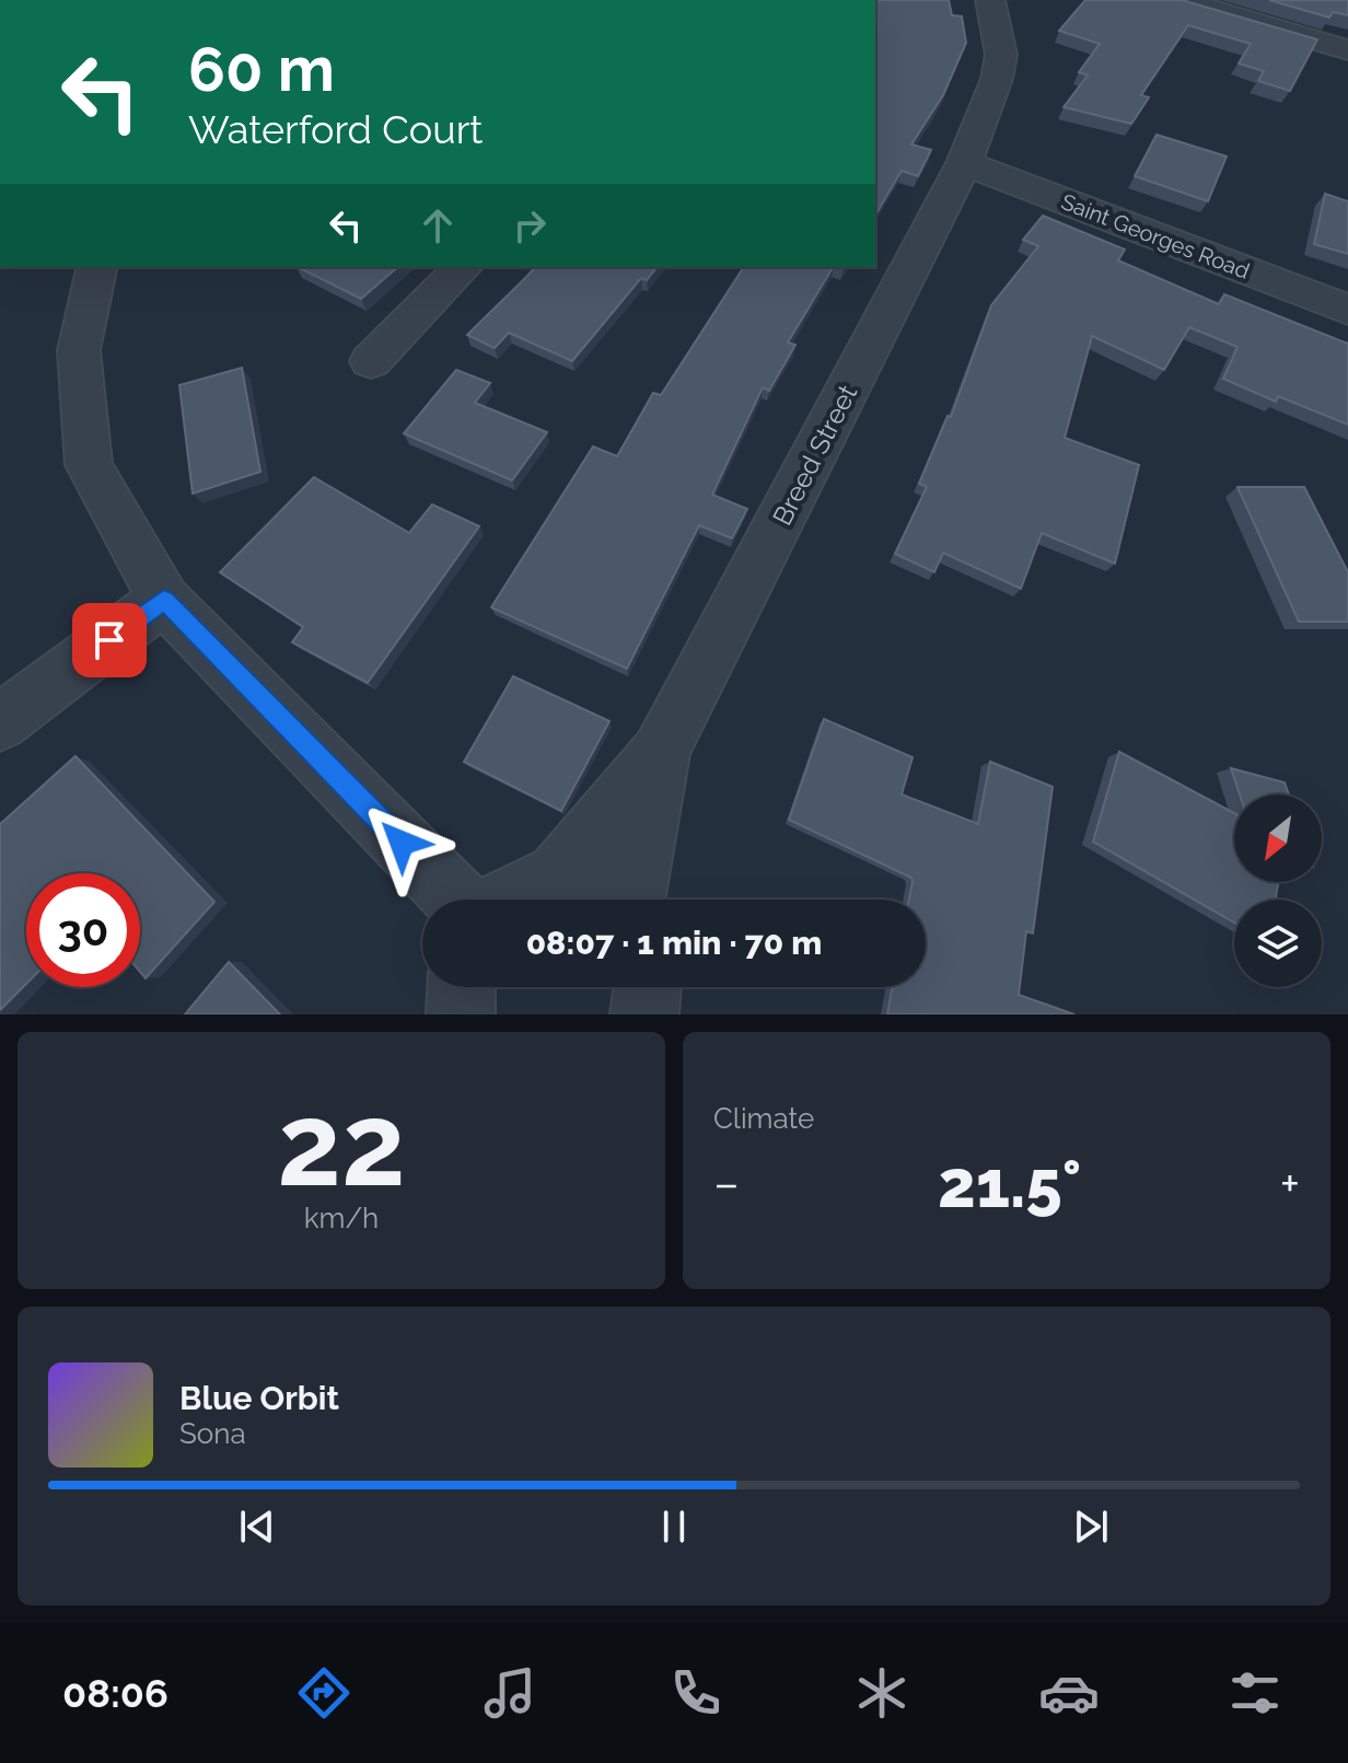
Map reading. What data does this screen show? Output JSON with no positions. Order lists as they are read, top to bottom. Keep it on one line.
{"streets":{"street":["Saint Georges Road","Breed Street"]},"crossings":[["Saint Georges Road","Breed Street"]],"north":"bottom left","page":{"turn":["60 m","Waterford Court"],"limit":"30","trip":"08:07 · 1 min · 70 m","tile":[["22","km/h"],"Climate"],"heat":["−","21.5°","+"],"song":["Blue Orbit","Sona"],"tabs":"08:06"}}
